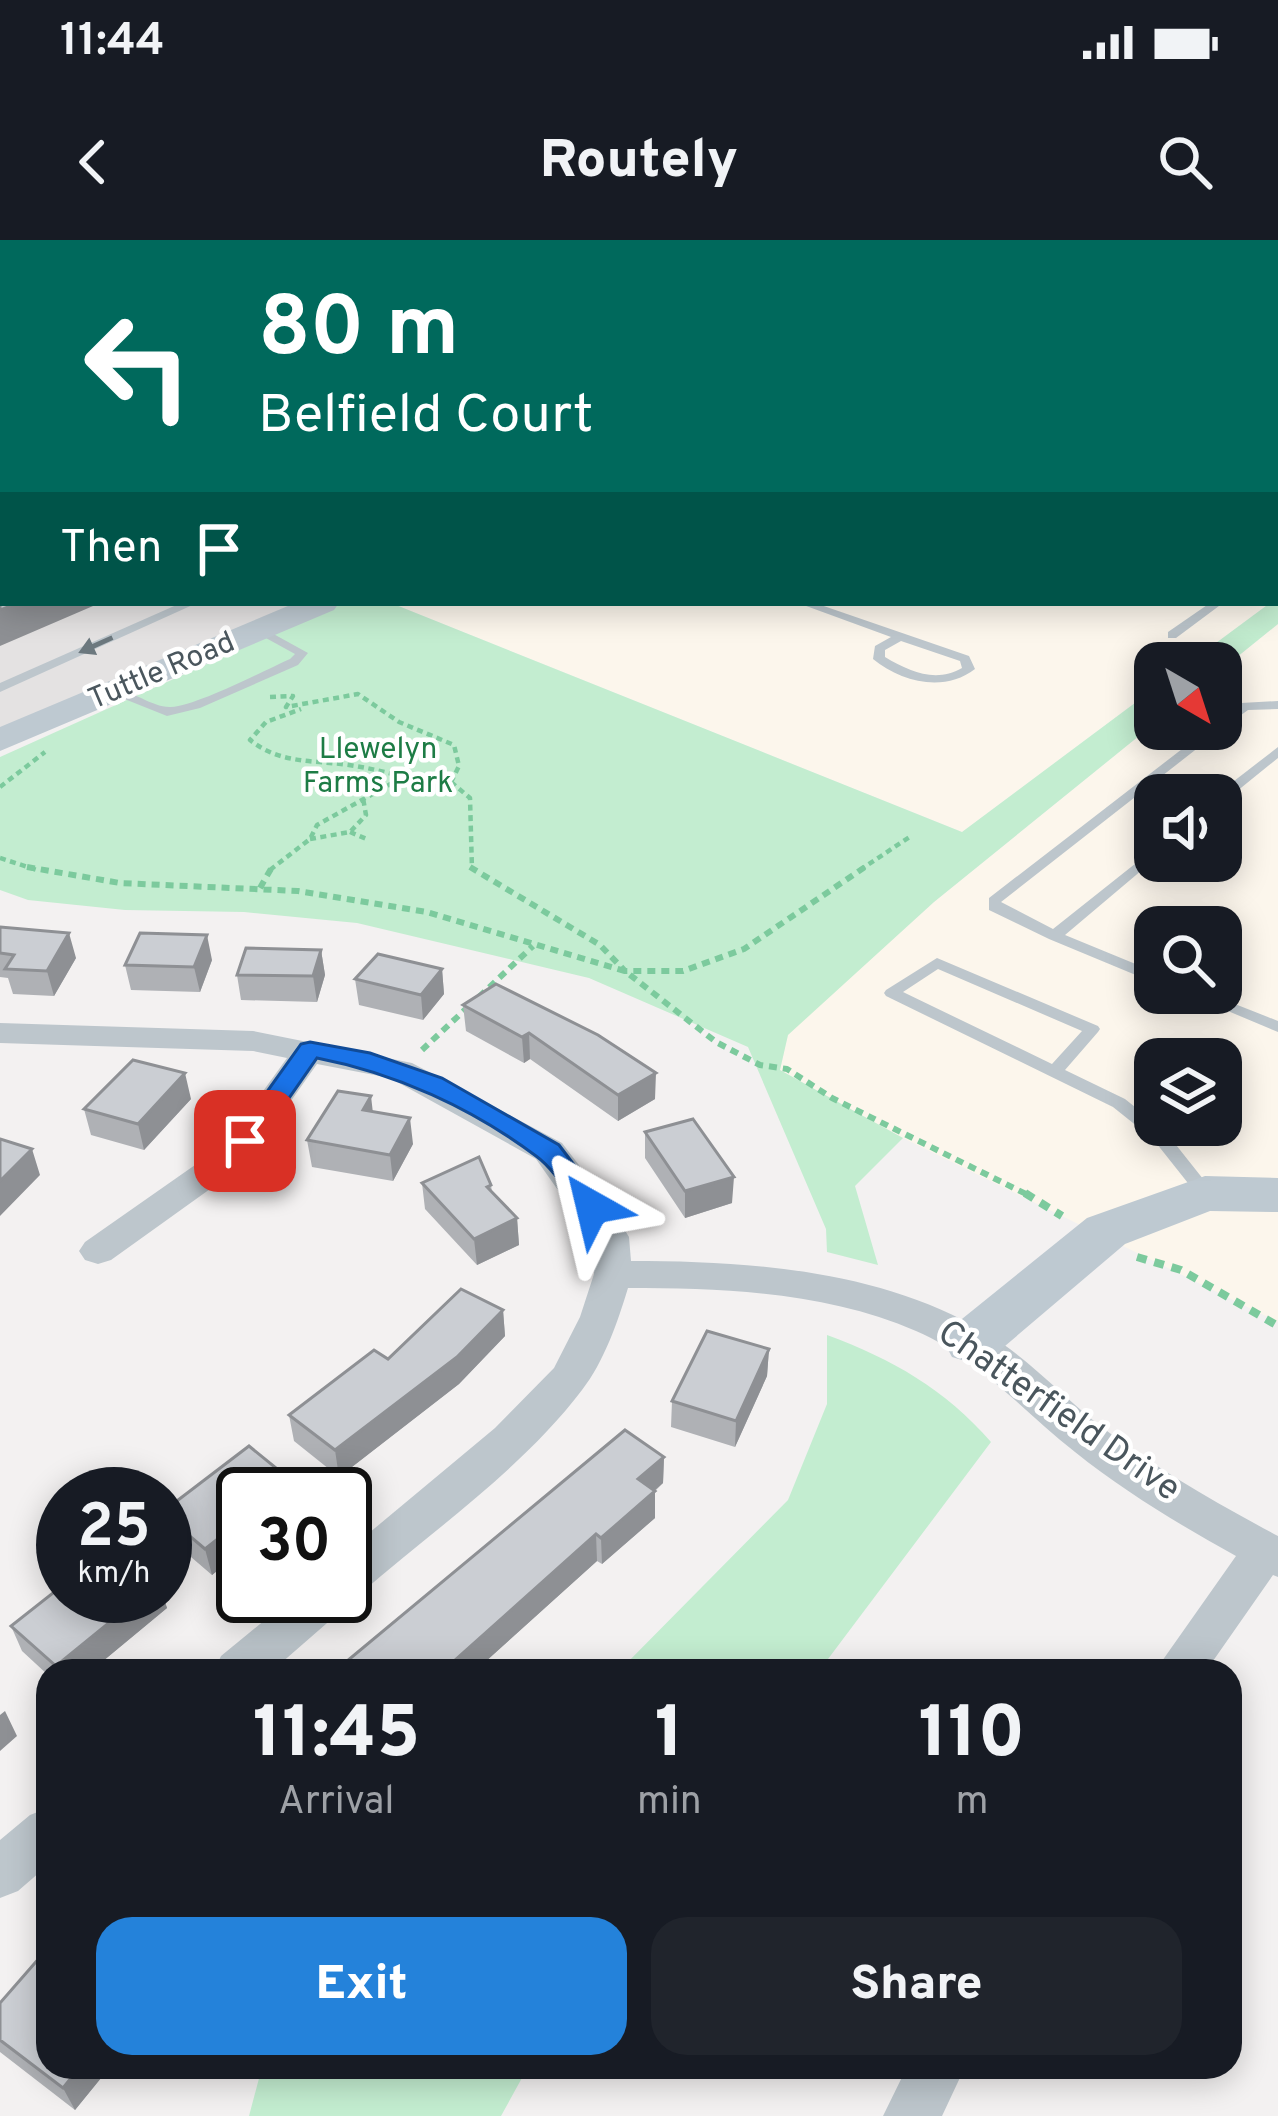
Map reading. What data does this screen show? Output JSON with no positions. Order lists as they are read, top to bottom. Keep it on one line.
{"streets":{"main road":["Tuttle Road"],"street":["Chatterfield Drive"]},"parks":["Llewelyn Farms Park"],"north":"bottom right","page":{"status":"11:44","header":"Routely","turn":["80 m","Belfield Court"],"then":"Then","speed":"25 km/h","limit":"30","eta":["11:45","Arrival","1","min","110","m"],"buttons":["Exit","Share"]}}
